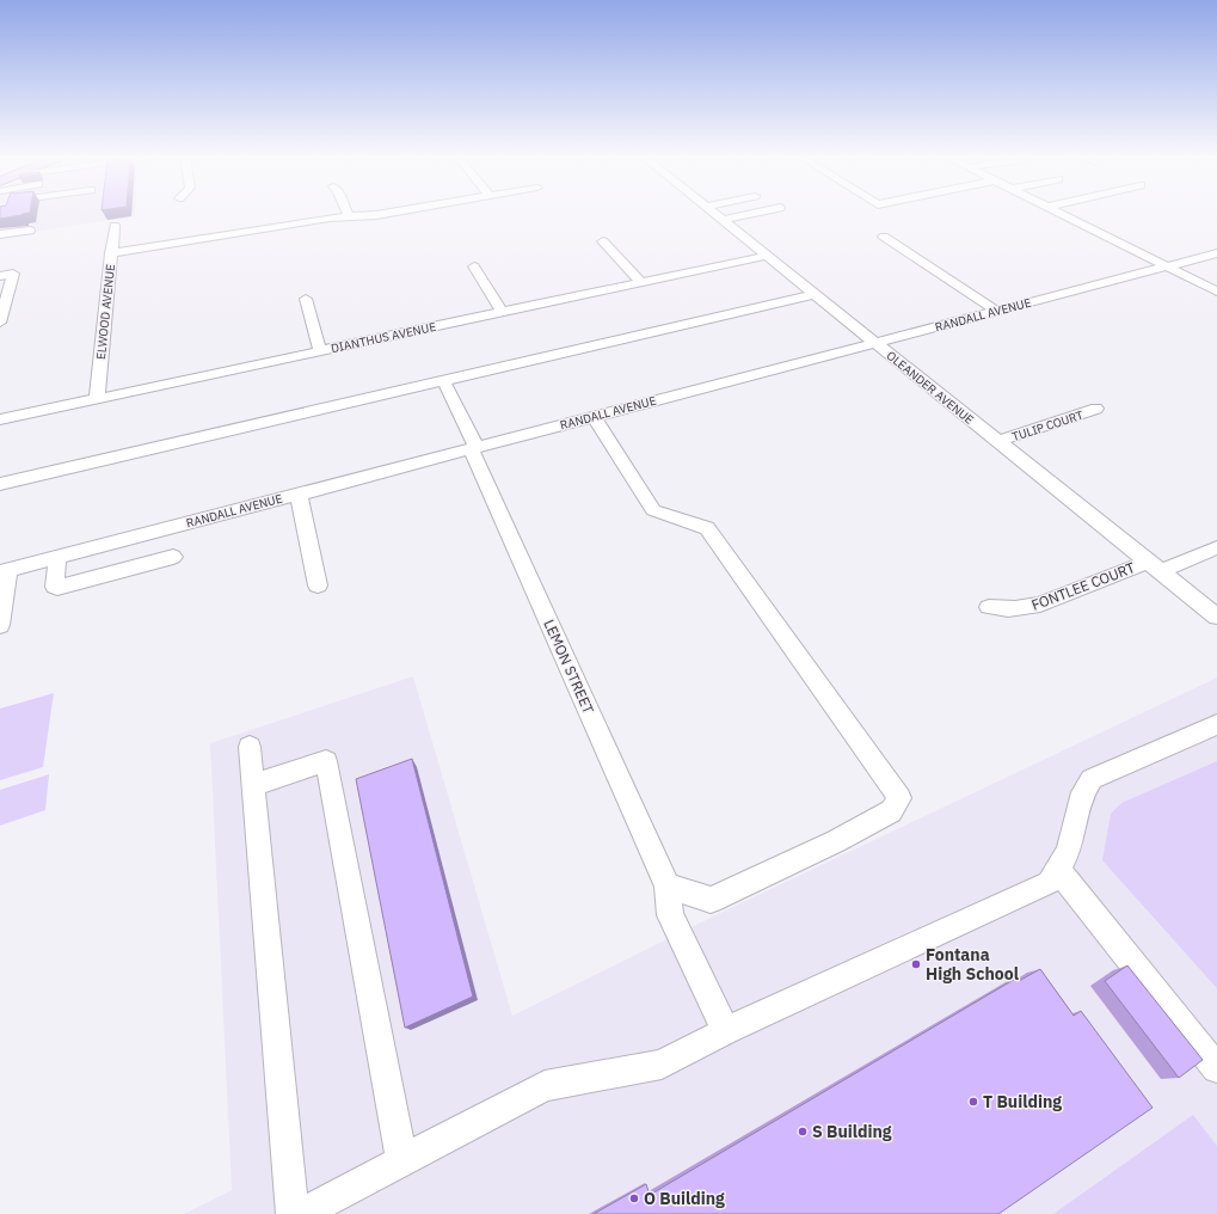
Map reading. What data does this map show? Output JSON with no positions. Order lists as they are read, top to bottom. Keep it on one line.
{"streets":{"street":["ELWOOD AVENUE","RANDALL AVENUE","DIANTHUS AVENUE","OLEANDER AVENUE","TULIP COURT","FONTLEE COURT","LEMON STREET"]},"crossings":[["ELWOOD AVENUE","DIANTHUS AVENUE"],["RANDALL AVENUE","OLEANDER AVENUE"],["RANDALL AVENUE","LEMON STREET"],["DIANTHUS AVENUE","OLEANDER AVENUE"],["OLEANDER AVENUE","TULIP COURT"],["OLEANDER AVENUE","FONTLEE COURT"]],"places":["Fontana High School","T Building","S Building","O Building"]}
